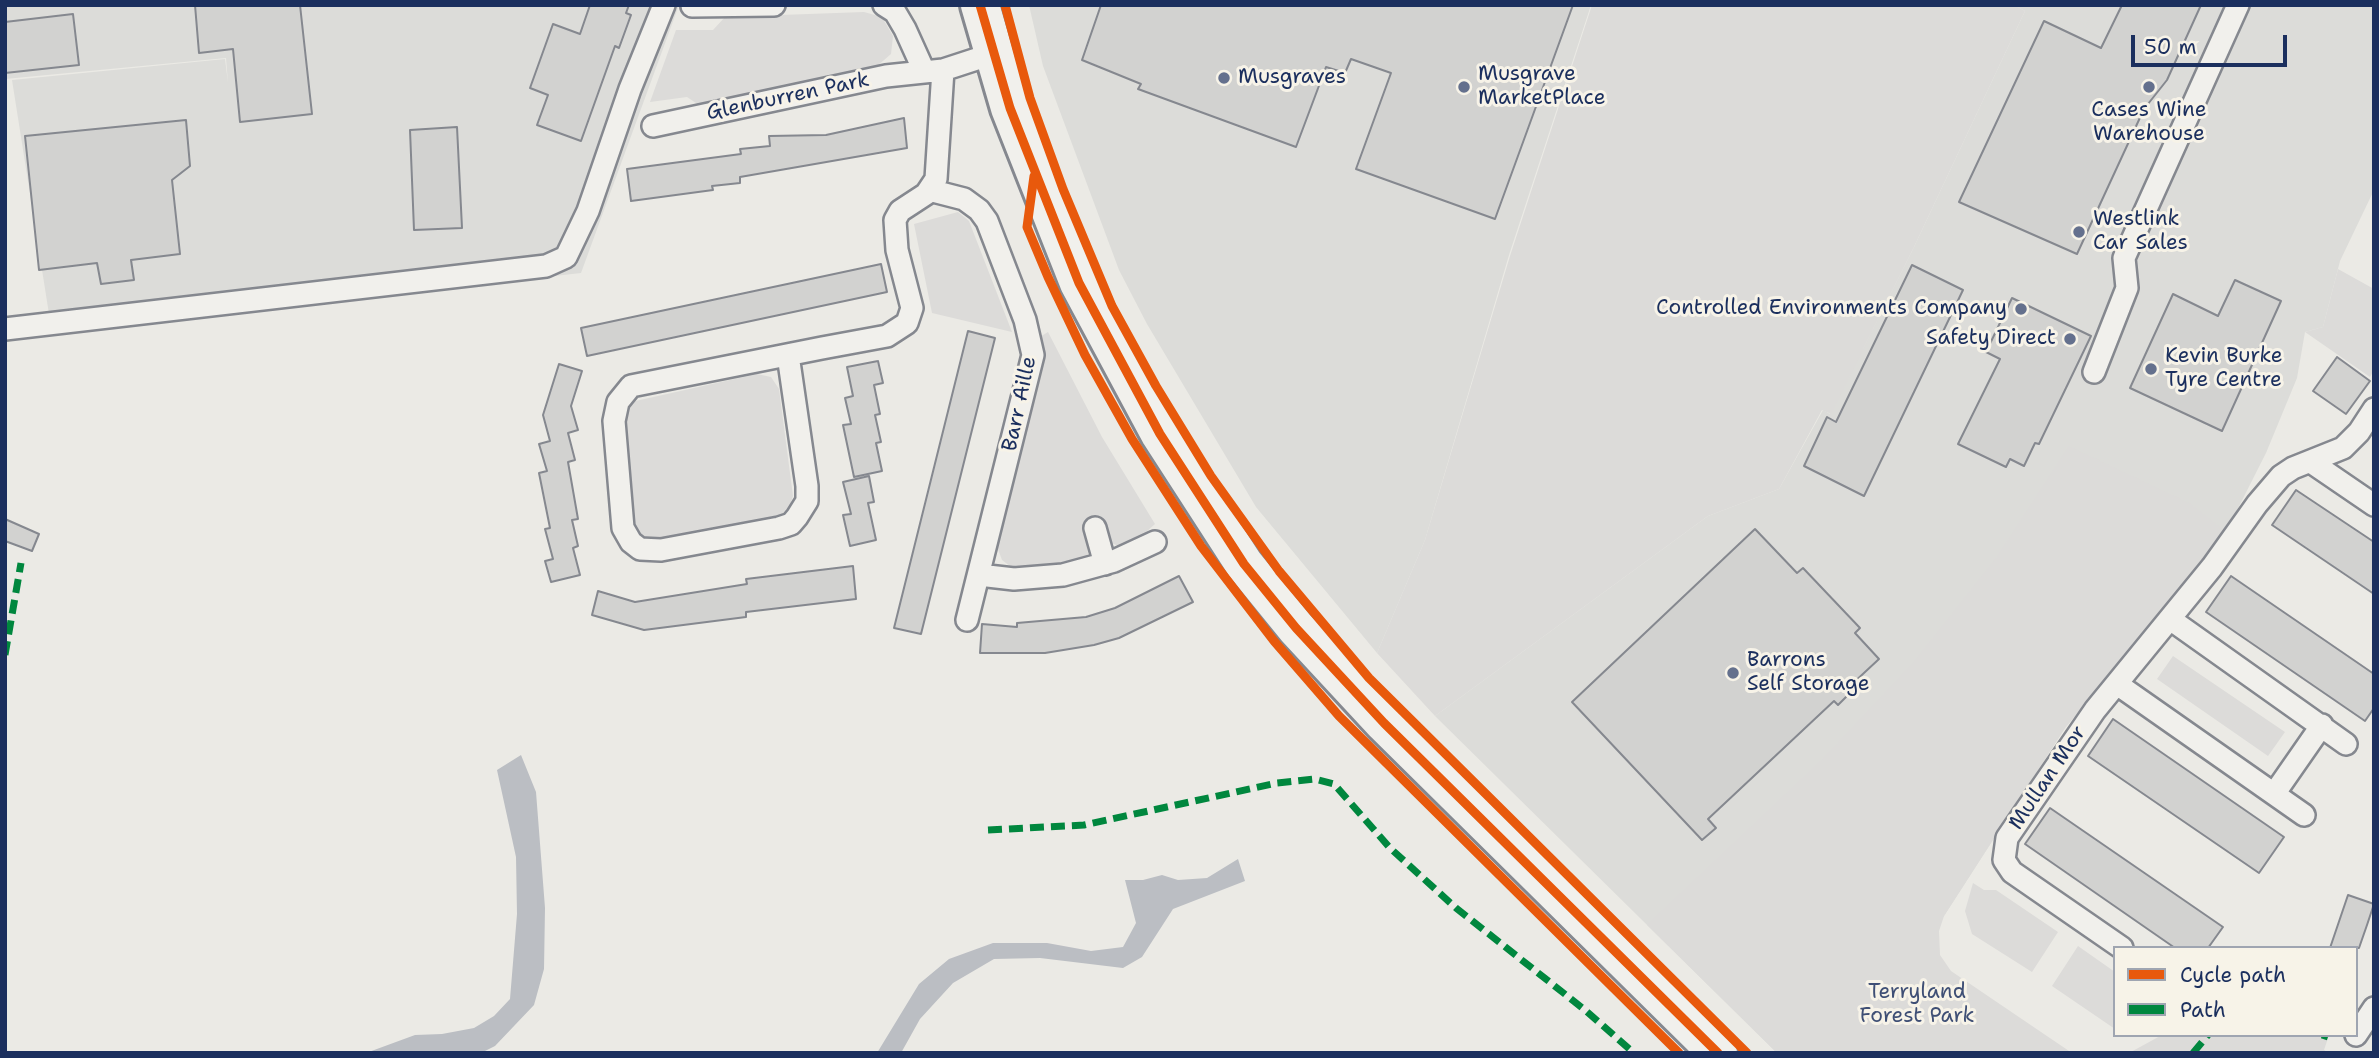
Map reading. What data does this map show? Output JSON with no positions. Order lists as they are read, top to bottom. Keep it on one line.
{"streets":{"street":["Glenburren Park","Barr Aille","Mullan Mor"]},"parks":["Terryland Forest Park"],"places":["Musgraves","Musgrave MarketPlace","Cases Wine Warehouse","Westlink Car Sales","Controlled Environments Company","Safety Direct","Kevin Burke Tyre Centre","Barrons Self Storage"],"legend":["Cycle path","Path"],"scale_bar":"50 m"}
